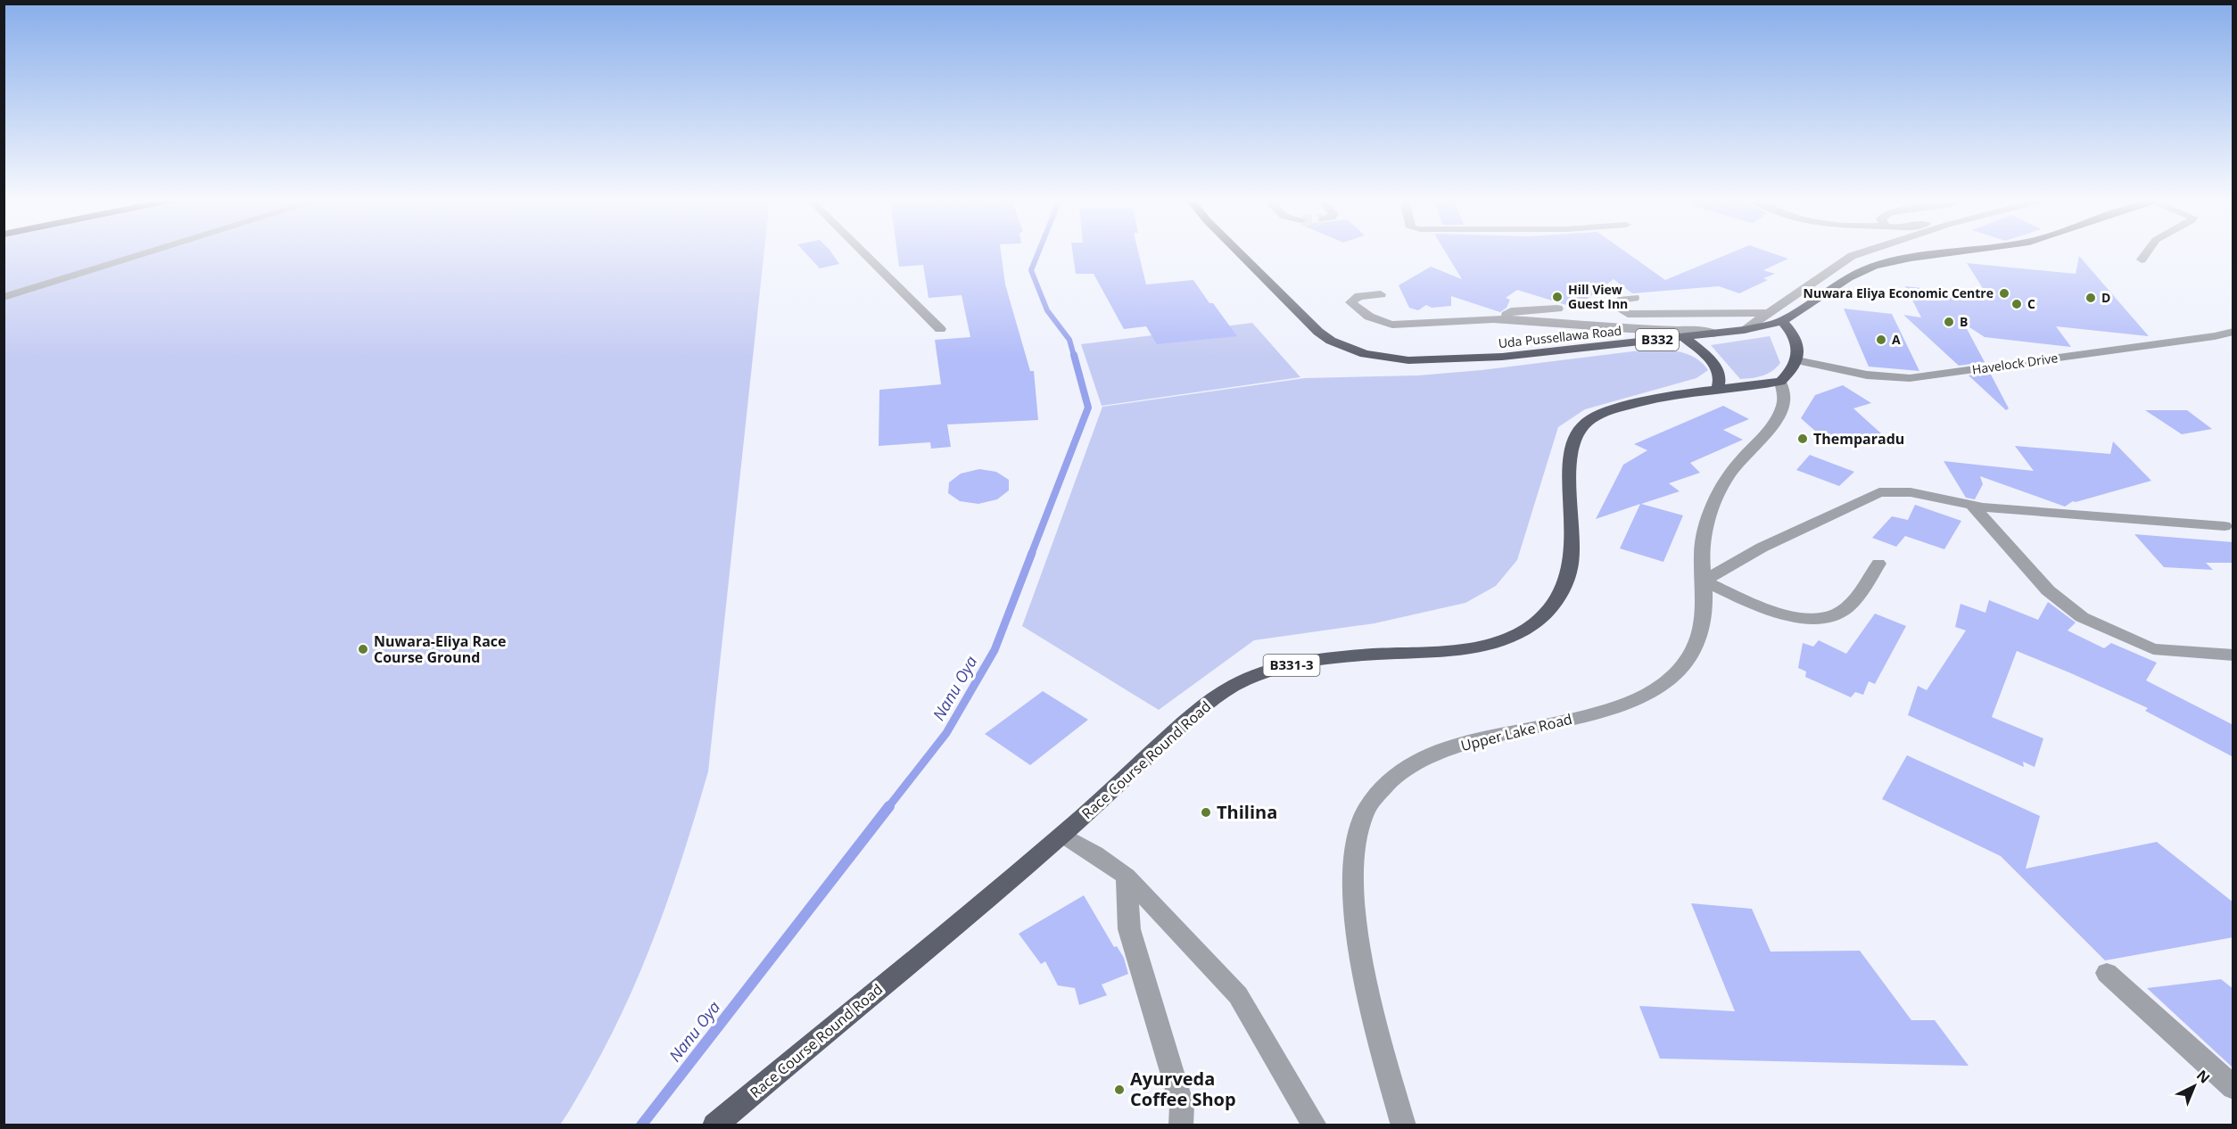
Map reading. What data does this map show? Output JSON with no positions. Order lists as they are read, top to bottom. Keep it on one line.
{"streets":{"main road":["Uda Pussellawa Road","B332","B331-3","Race Course Round Road"],"street":["Havelock Drive","Upper Lake Road"]},"crossings":[["Upper Lake Road","Race Course Round Road"]],"water":["Nanu Oya"],"places":["Nuwara Eliya Economic Centre","Hill View Guest Inn","D","C","B","A","Themparadu","Nuwara-Eliya Race Course Ground","Thilina","Ayurveda Coffee Shop"],"north":"top right"}
